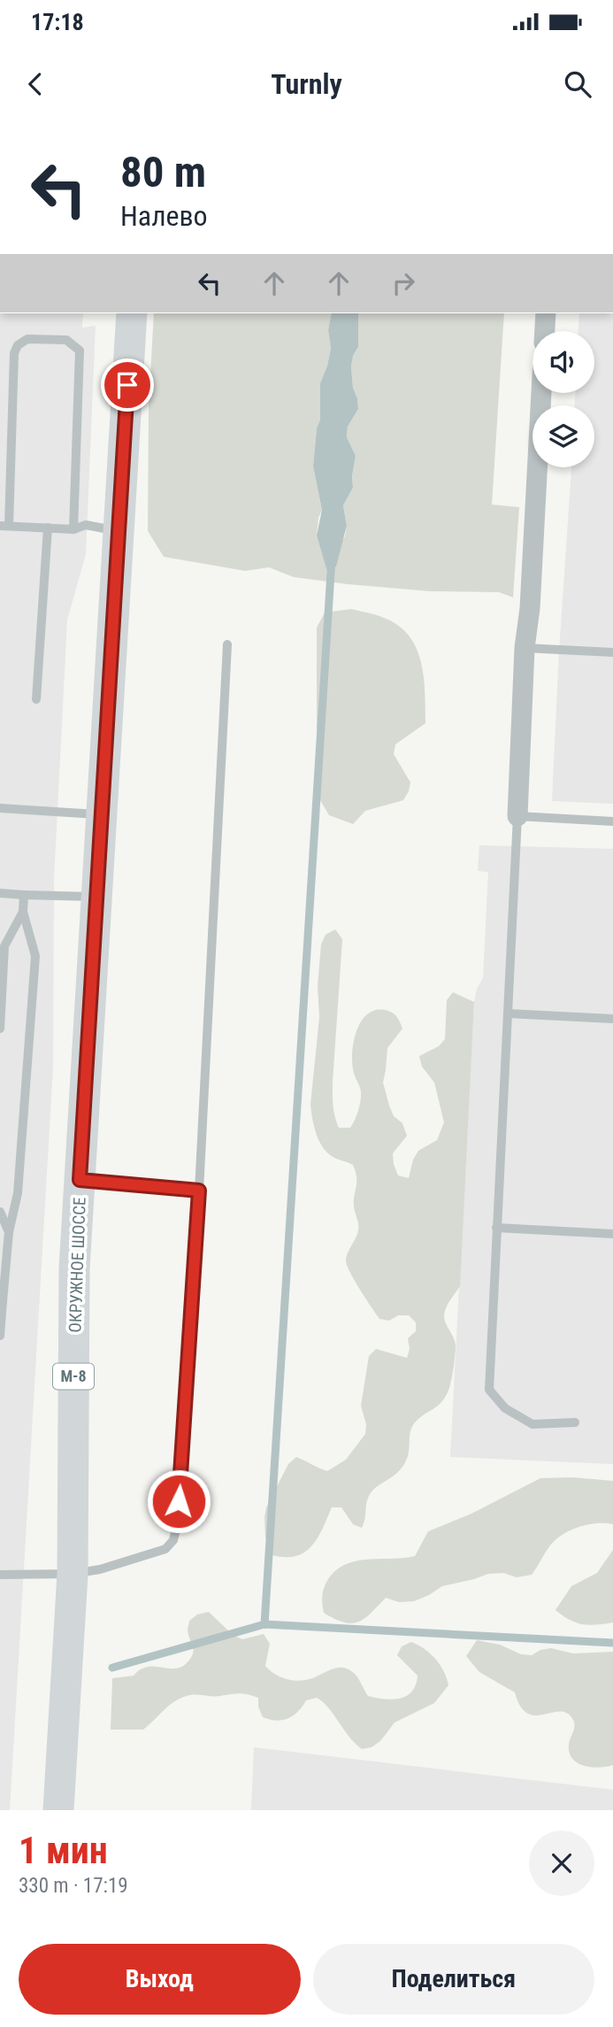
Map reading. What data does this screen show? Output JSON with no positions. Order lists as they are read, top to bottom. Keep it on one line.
{"streets":{"main road":["ОКРУЖНОЕ ШОССЕ","М-8"]},"page":{"status":"17:18","header":"Turnly","turn":["80 m","Налево"],"heading":["1 мин","330 m · 17:19"],"buttons":["Выход","Поделиться"]}}
